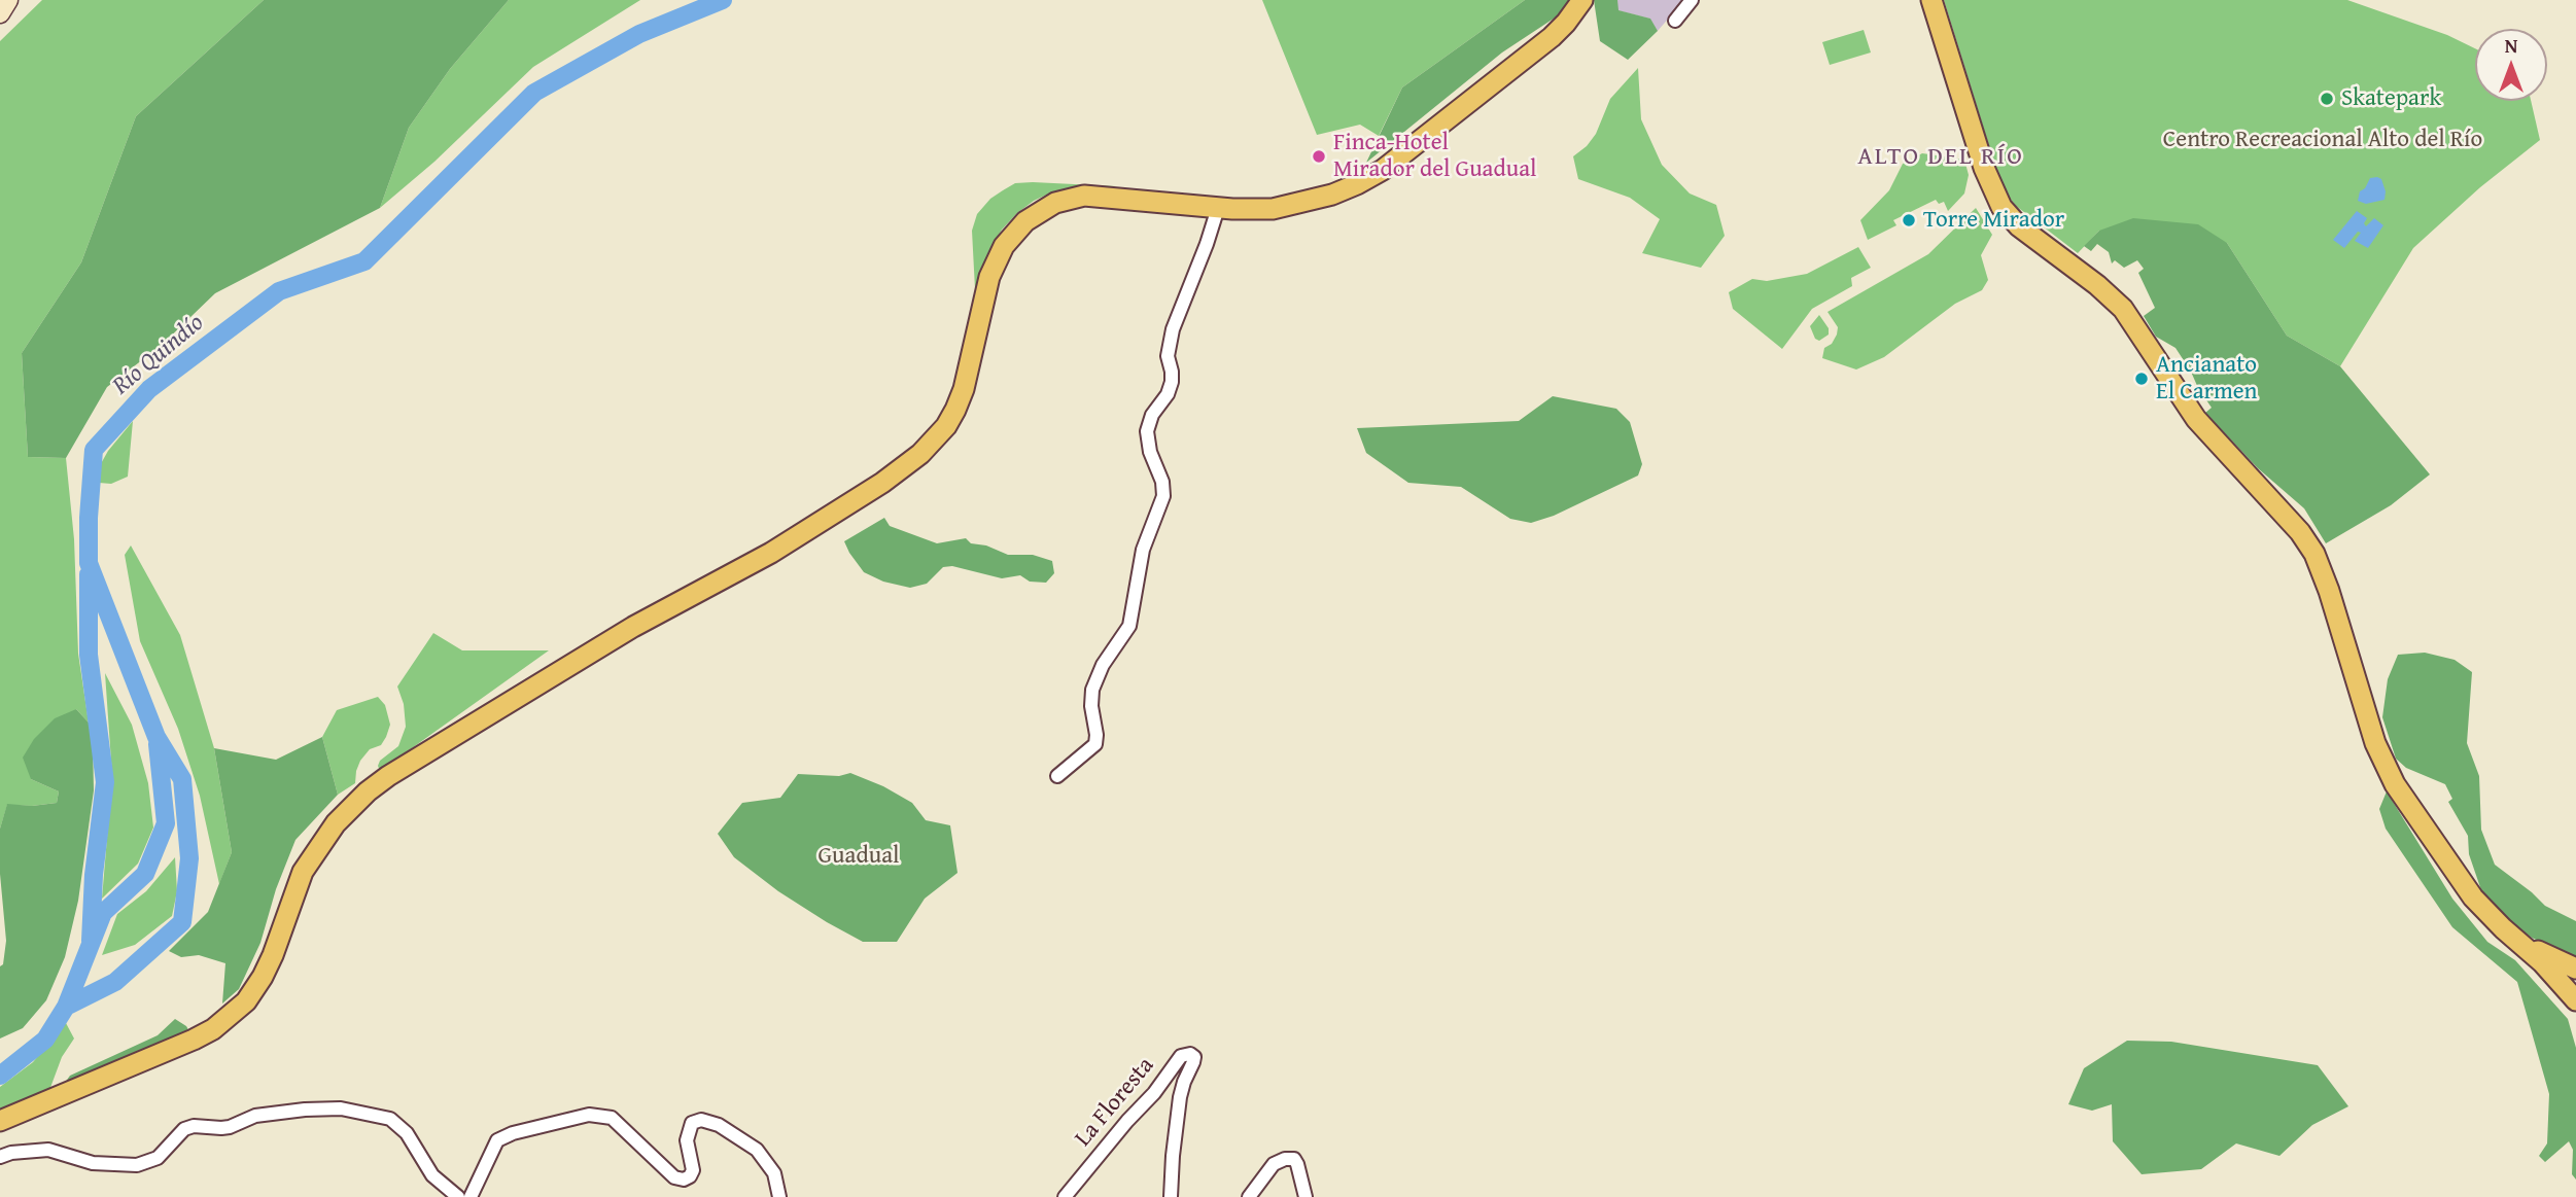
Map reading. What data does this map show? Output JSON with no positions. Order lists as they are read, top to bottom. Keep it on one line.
{"streets":{"street":["La Floresta"]},"districts":["ALTO DEL RÍO"],"water":["Río Quindío"],"parks":["Centro Recreacional Alto del Río","Guadual"],"places":["Skatepark","Finca-Hotel Mirador del Guadual","Torre Mirador","Ancianato El Carmen"],"north":"top"}
